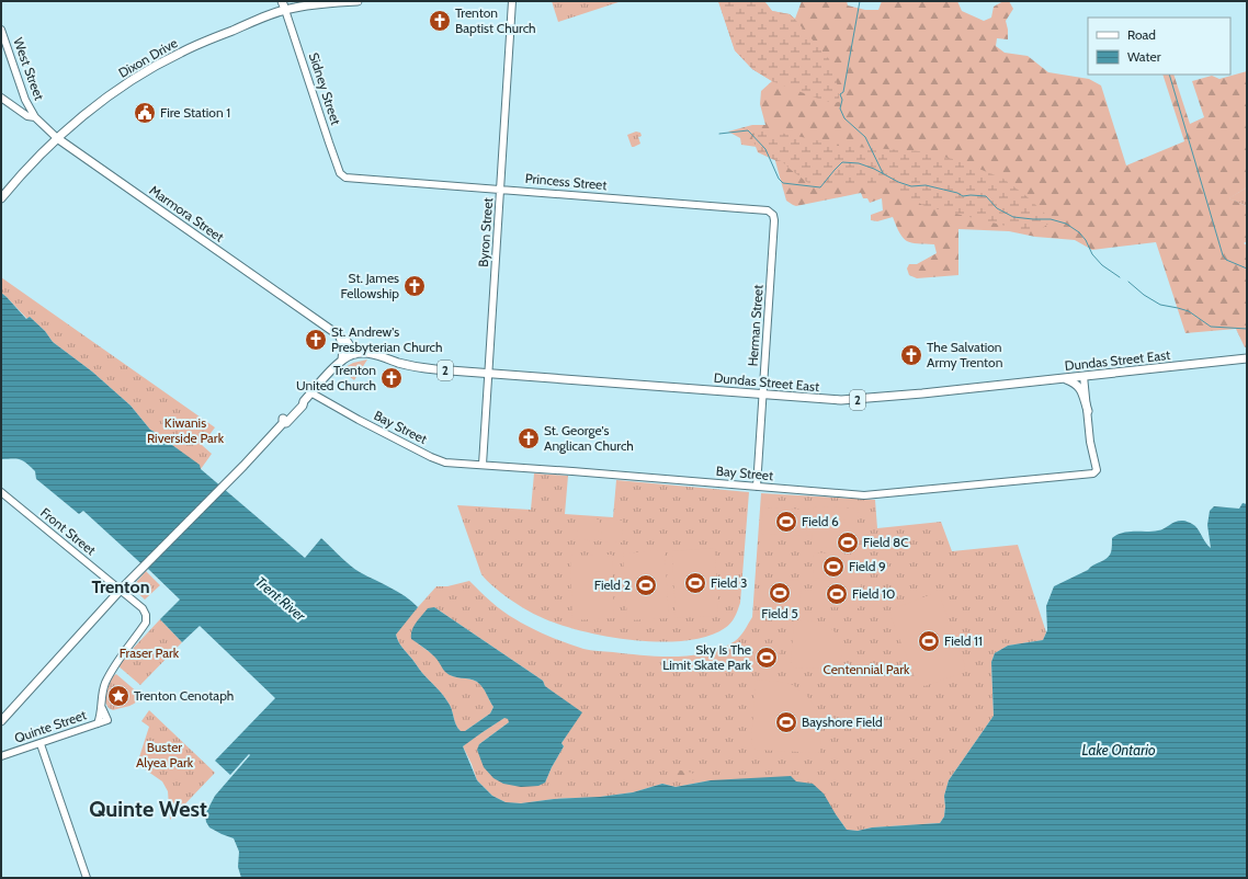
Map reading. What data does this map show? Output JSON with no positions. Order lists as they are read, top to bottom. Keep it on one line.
{"streets":{"main road":["Dixon Drive","Sidney Street","Marmora Street","Dundas Street East","2"],"street":["West Street","Princess Street","Byron Street","Herman Street","Bay Street","Front Street","Quinte Street"]},"crossings":[["Dixon Drive","Sidney Street"],["Dixon Drive","Marmora Street"],["West Street","Marmora Street"],["Sidney Street","Princess Street"],["Princess Street","Byron Street"],["Princess Street","Herman Street"],["Marmora Street","Dundas Street East"],["Byron Street","Dundas Street East"],["Byron Street","Bay Street"],["Herman Street","Dundas Street East"],["Herman Street","Bay Street"],["Dundas Street East","Bay Street"],["Dundas Street East","Front Street"],["Front Street","Quinte Street"]],"districts":["Trenton","Quinte West"],"water":["Trent River","Lake Ontario"],"parks":["Kiwanis Riverside Park","Fraser Park","Centennial Park","Buster Alyea Park"],"places":{"church":["Trenton Baptist Church","St. James Fellowship","St. Andrew's Presbyterian Church","The Salvation Army Trenton","Trenton United Church","St. George's Anglican Church"],"public building":["Fire Station 1"],"sports":["Field 6","Field 8C","Field 9","Field 3","Field 2","Field 5","Field 10","Field 11","Sky Is The Limit Skate Park","Bayshore Field"],"place":["Trenton Cenotaph"]},"legend":["Road","Water"]}
